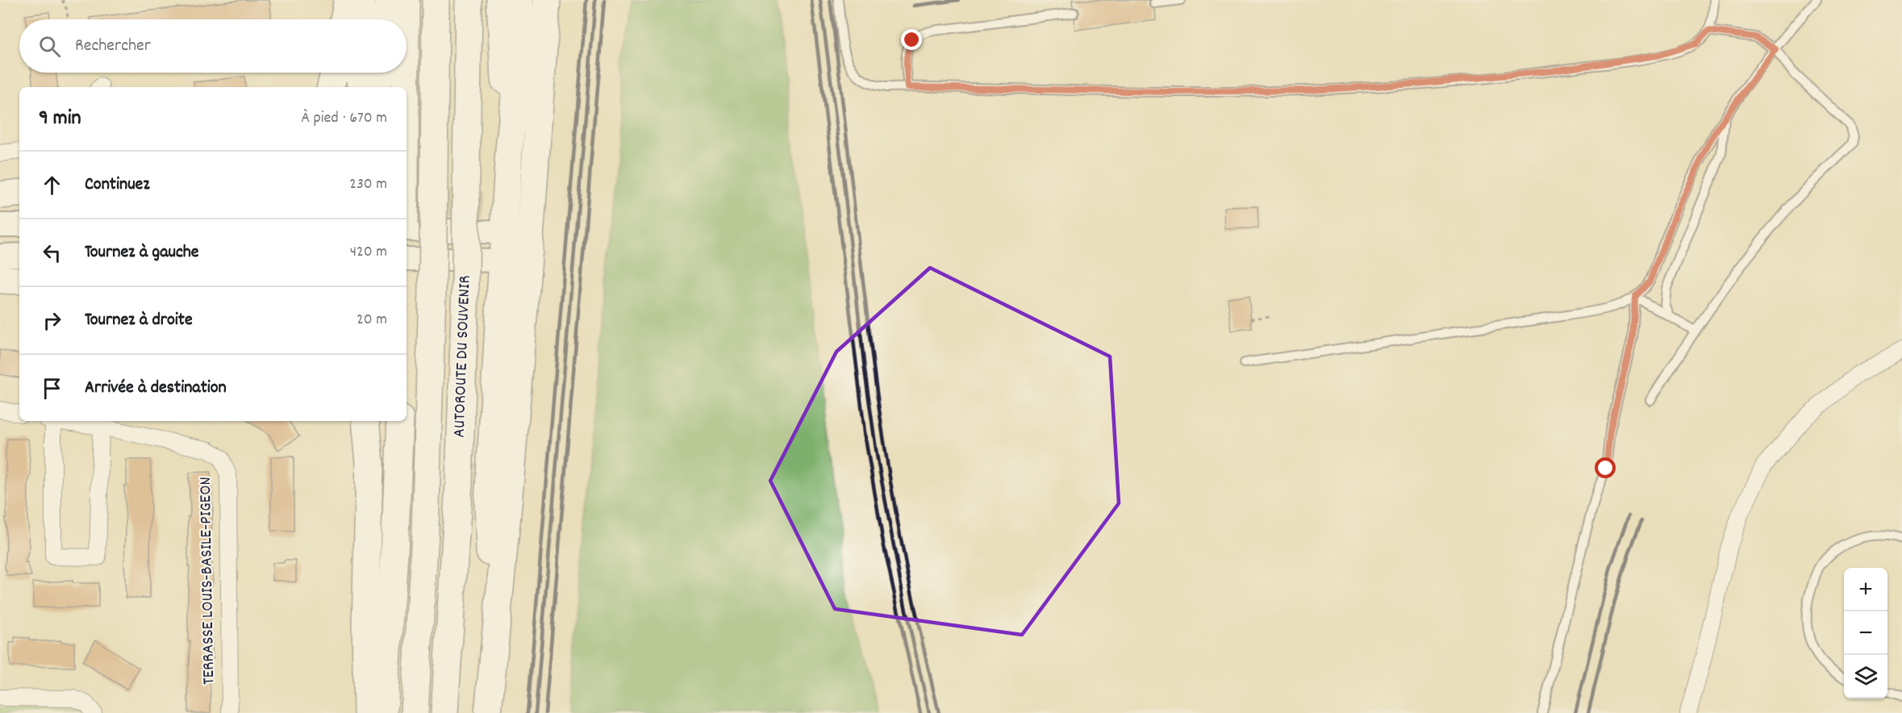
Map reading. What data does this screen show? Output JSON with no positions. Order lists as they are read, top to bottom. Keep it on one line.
{"streets":{"highway":["AUTOROUTE DU SOUVENIR"],"street":["TERRASSE LOUIS-BASILE-PIGEON"]},"page":{"search":"Rechercher","heading":["9 min","À pied · 670 m"],"list":[["Continuez","230 m"],["Tournez à gauche","420 m"],["Tournez à droite","20 m"],"Arrivée à destination"],"map_buttons":["+","−"]}}
